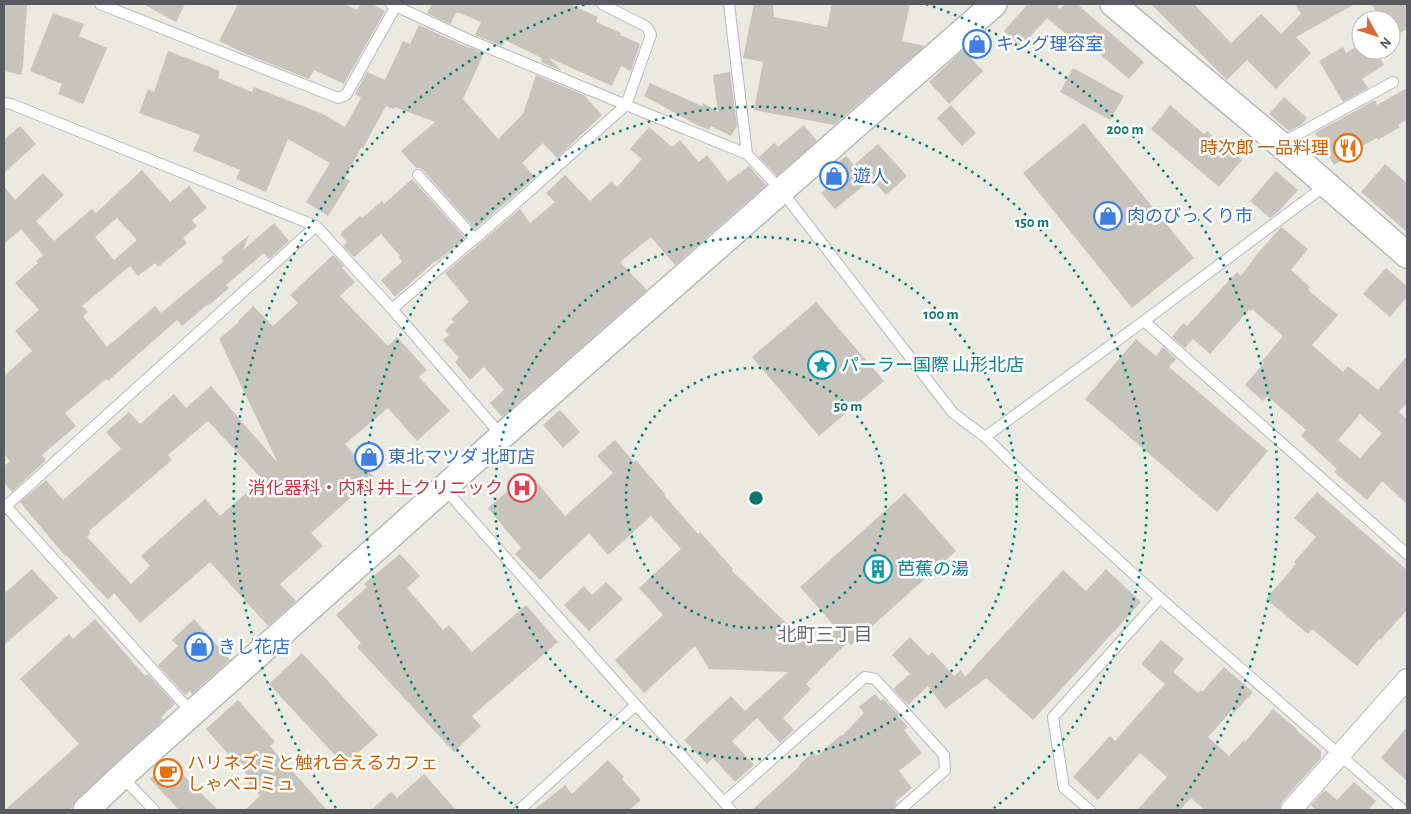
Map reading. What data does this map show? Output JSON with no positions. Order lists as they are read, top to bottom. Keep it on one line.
{"districts":["北町三丁目"],"places":{"shop":["キング理容室","遊人","肉のびっくり市","東北マツダ 北町店","きし花店"],"restaurant":["時次郎 一品料理"],"place":["パーラー国際 山形北店"],"hospital":["消化器科・内科 井上クリニック"],"building":["芭蕉の湯"],"cafe":["ハリネズミと触れ合えるカフェ しゃべコミュ"]},"north":"bottom right","rings":["200 m","150 m","100 m","50 m"]}
